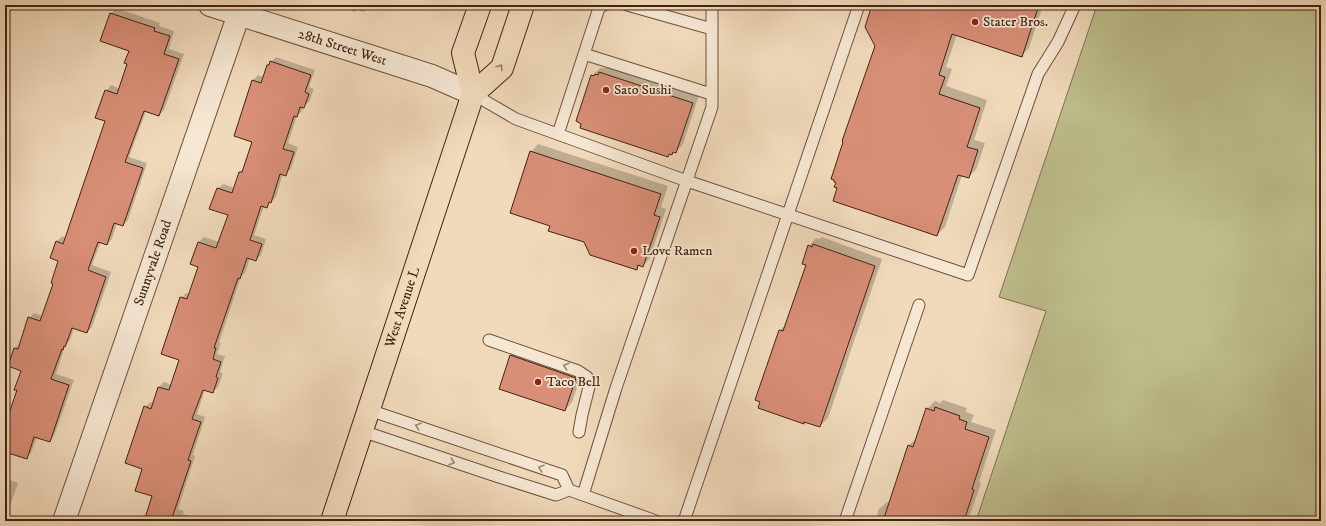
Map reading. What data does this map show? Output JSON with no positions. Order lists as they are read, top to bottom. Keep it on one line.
{"streets":{"main road":["West Avenue L"],"street":["28th Street West","Sunnyvale Road"]},"crossings":[["28th Street West","Sunnyvale Road"],["28th Street West","West Avenue L"]],"places":["Stater Bros.","Sato Sushi","Love Ramen","Taco Bell"]}
